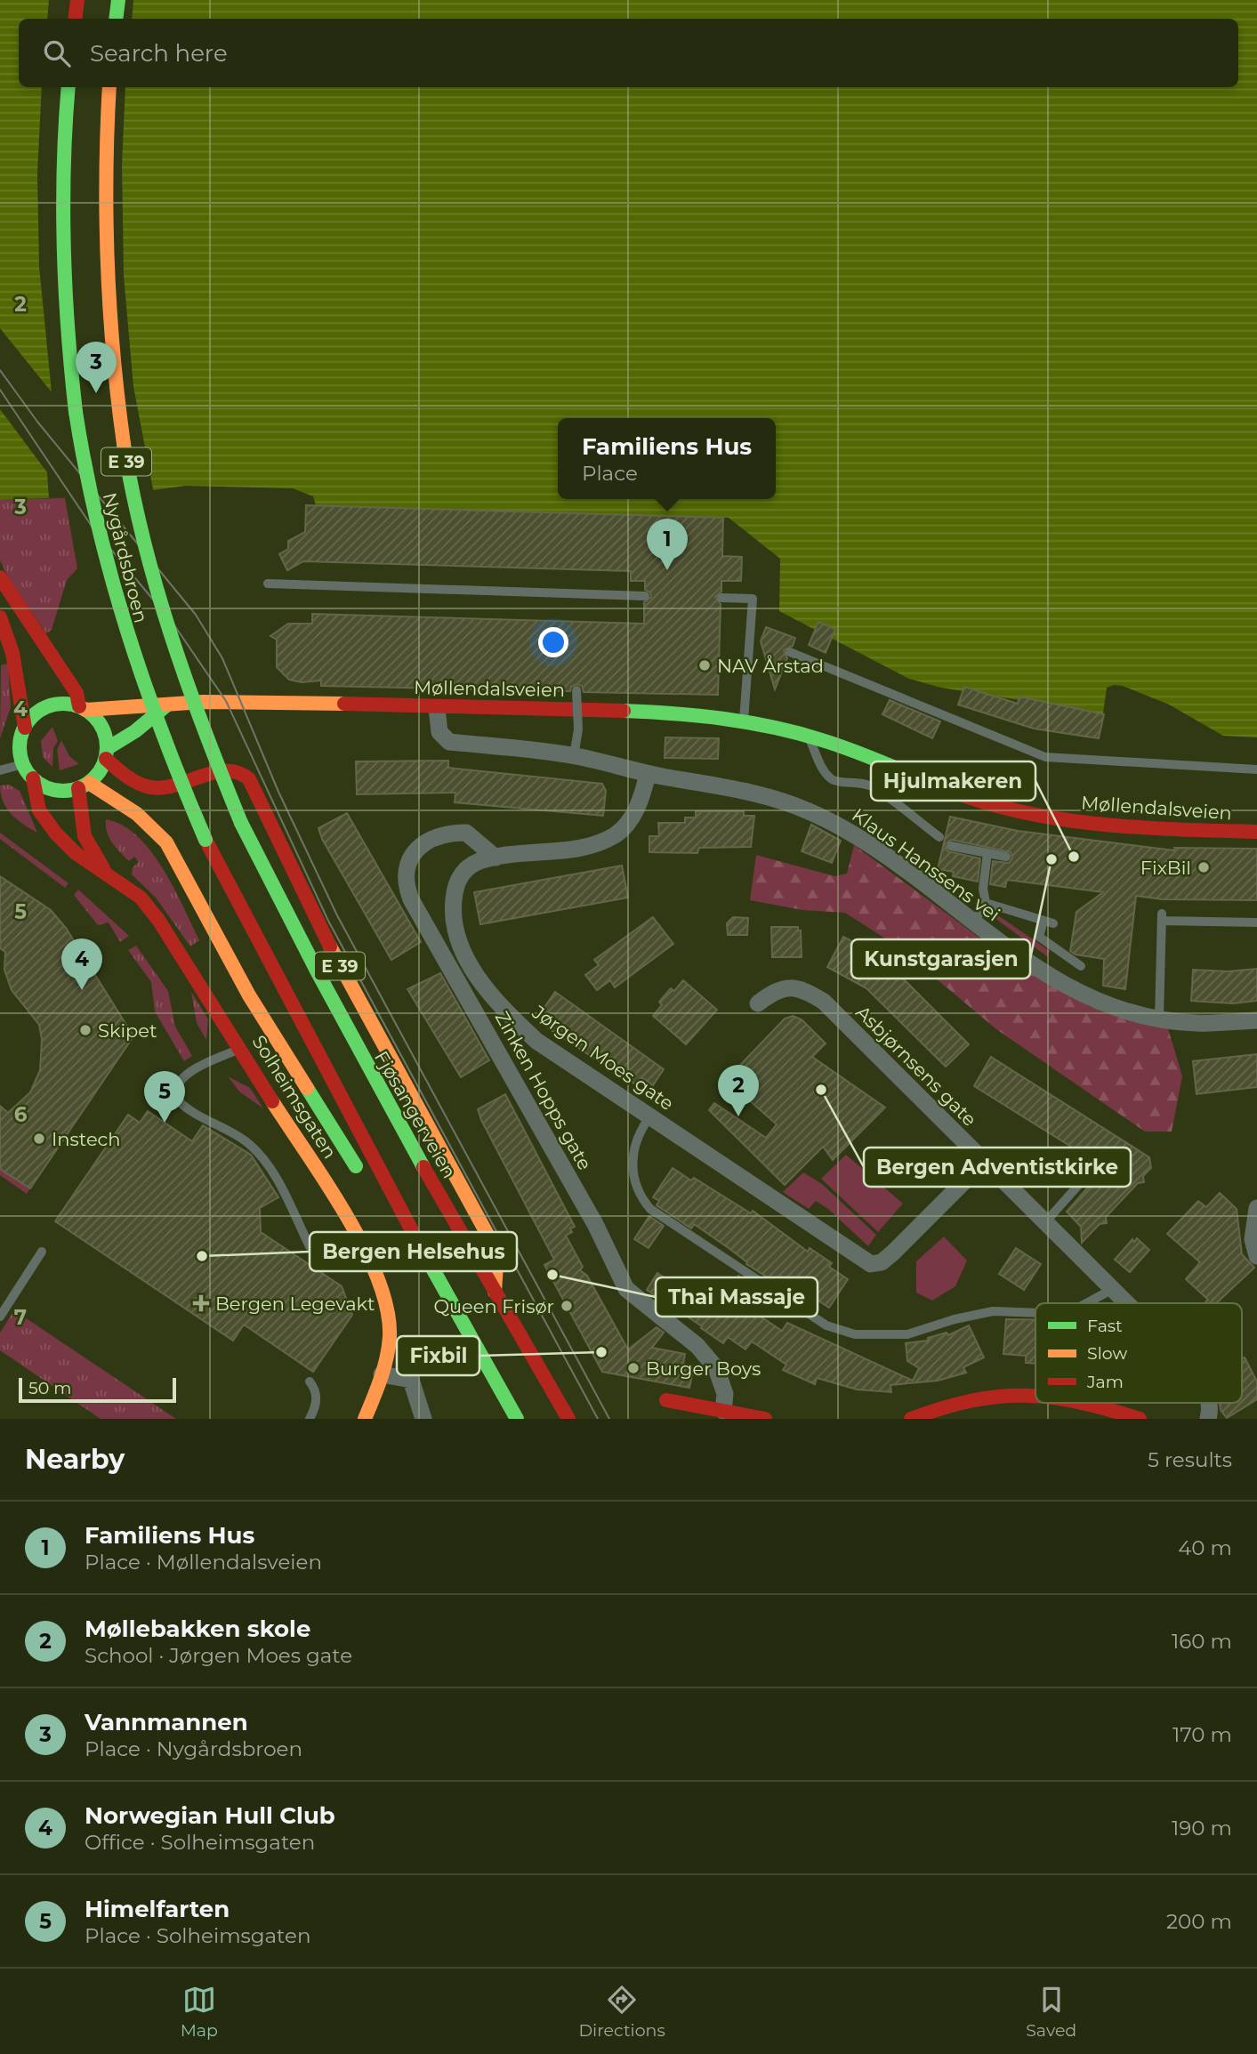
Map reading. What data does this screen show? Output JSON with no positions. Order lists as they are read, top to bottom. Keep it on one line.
{"streets":{"main road":["E 39","Nygårdsbroen","Møllendalsveien","Solheimsgaten","Fjøsangerveien"],"street":["Klaus Hanssens vei","Jørgen Moes gate","Asbjørnsens gate","Zinken Hopps gate"]},"crossings":[["E 39","Nygårdsbroen"],["E 39","Møllendalsveien"],["E 39","Solheimsgaten"],["E 39","Fjøsangerveien"],["Nygårdsbroen","Fjøsangerveien"],["Møllendalsveien","Klaus Hanssens vei"],["Møllendalsveien","Solheimsgaten"],["Klaus Hanssens vei","Jørgen Moes gate"],["Jørgen Moes gate","Asbjørnsens gate"],["Jørgen Moes gate","Zinken Hopps gate"]],"places":{"other":["NAV Årstad","Hjulmakeren","Kunstgarasjen","FixBil","Skipet","Bergen Adventistkirke","Instech","Bergen Helsehus","Thai Massaje","Queen Frisør","Fixbil","Burger Boys"],"health":["Bergen Legevakt"]},"legend":["Fast","Slow","Jam"],"scale_bar":"50 m","page":{"search":"Search here","pins":["3","1","4","2","5"],"popup":["Familiens Hus","Place"],"scale":"50 m","heading":["Nearby","5 results"],"list":[{"mark":"1","name":"Familiens Hus","note":"Place · Møllendalsveien","value":"40 m"},{"mark":"2","name":"Møllebakken skole","note":"School · Jørgen Moes gate","value":"160 m"},{"mark":"3","name":"Vannmannen","note":"Place · Nygårdsbroen","value":"170 m"},{"mark":"4","name":"Norwegian Hull Club","note":"Office · Solheimsgaten","value":"190 m"},{"mark":"5","name":"Himelfarten","note":"Place · Solheimsgaten","value":"200 m"}],"nav":["Map","Directions","Saved"]},"grid":{"rows":["2","3","4","5","6","7"]}}
